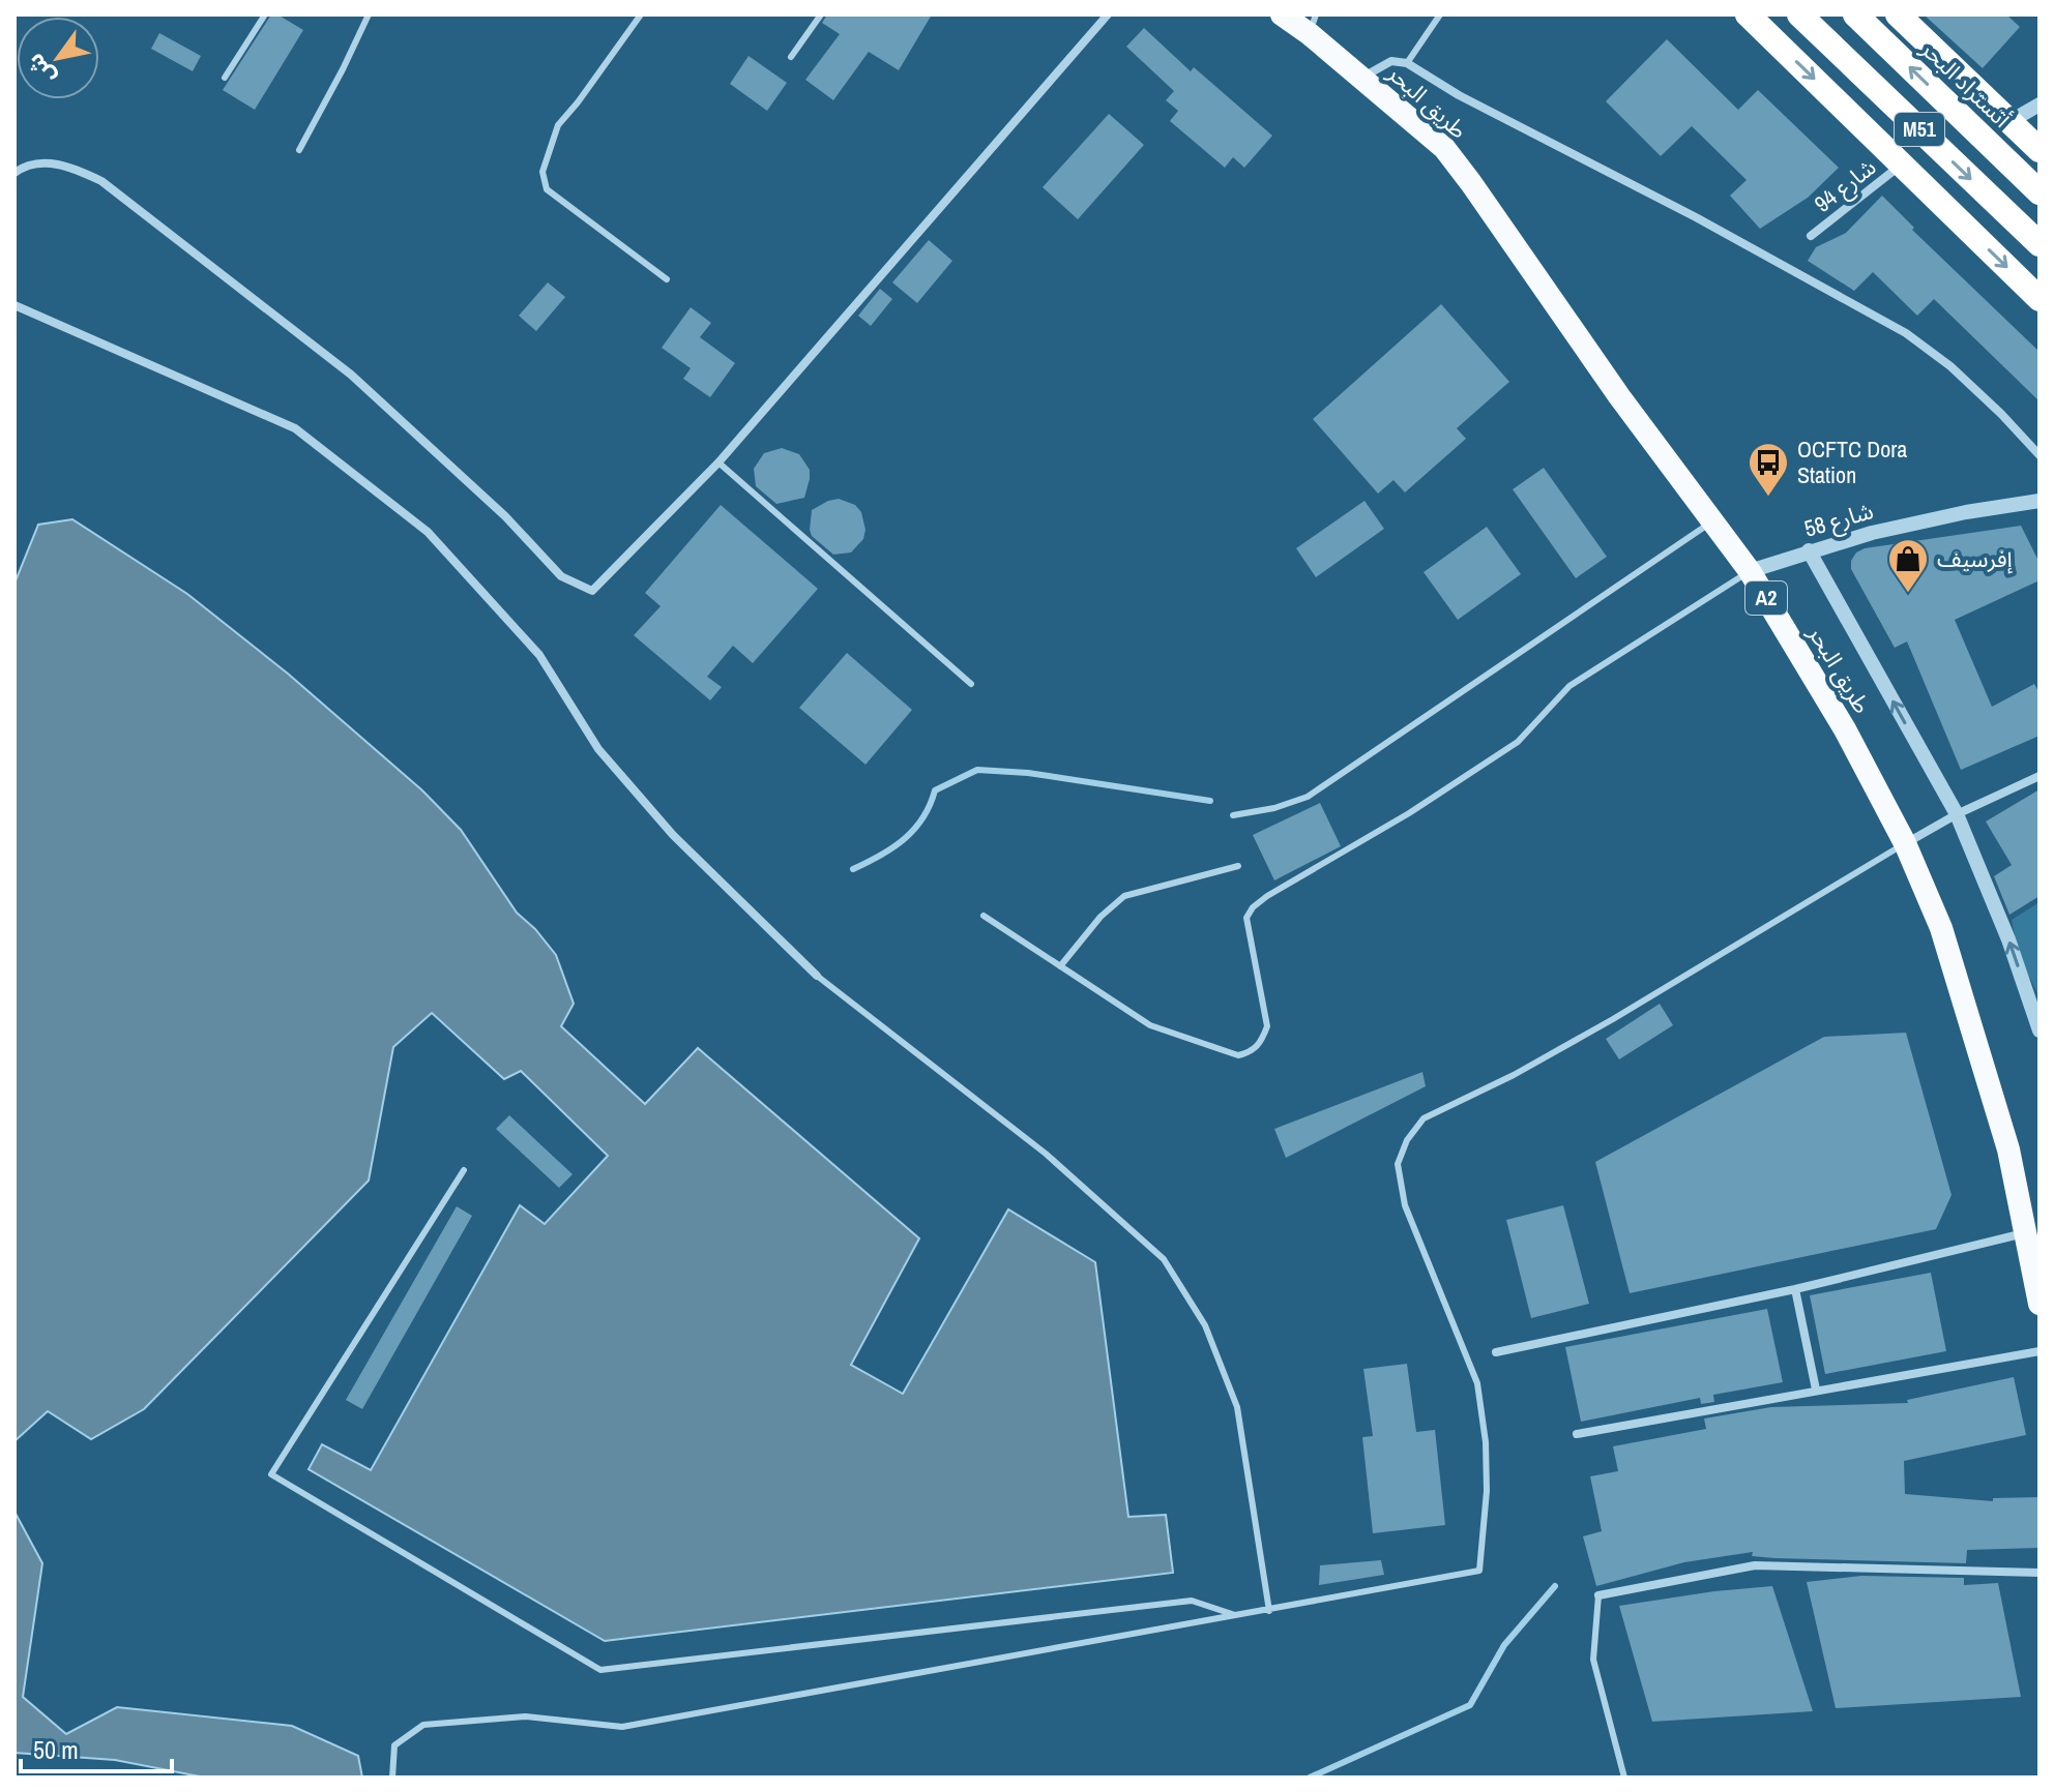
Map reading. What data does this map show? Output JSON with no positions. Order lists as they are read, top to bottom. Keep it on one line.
{"streets":{"highway":["أتستراد البحر","طريق البحر","M51","A2"],"street":["شارع 94","شارع 58"]},"crossings":[["طريق البحر","شارع 58"]],"places":{"bus stop":["OCFTC Dora Station"],"shop":["إفرسيف"]},"scale_bar":"50 m","north":"bottom left"}
